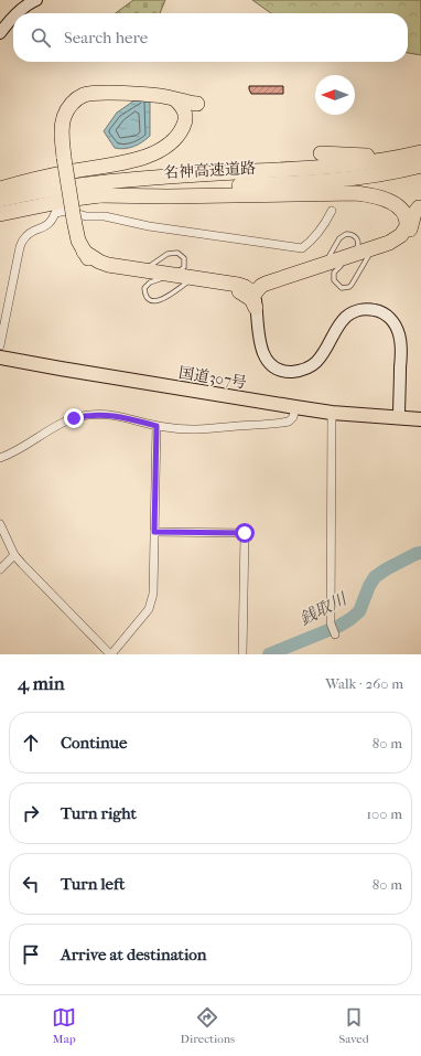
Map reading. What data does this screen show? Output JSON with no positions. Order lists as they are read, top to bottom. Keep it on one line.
{"streets":{"highway":["名神高速道路","国道307号"]},"water":["銭取川"],"north":"left","page":{"search":"Search here","heading":["4 min","Walk · 260 m"],"list":[["Continue","80 m"],["Turn right","100 m"],["Turn left","80 m"],"Arrive at destination"],"nav":["Map","Directions","Saved"]}}
